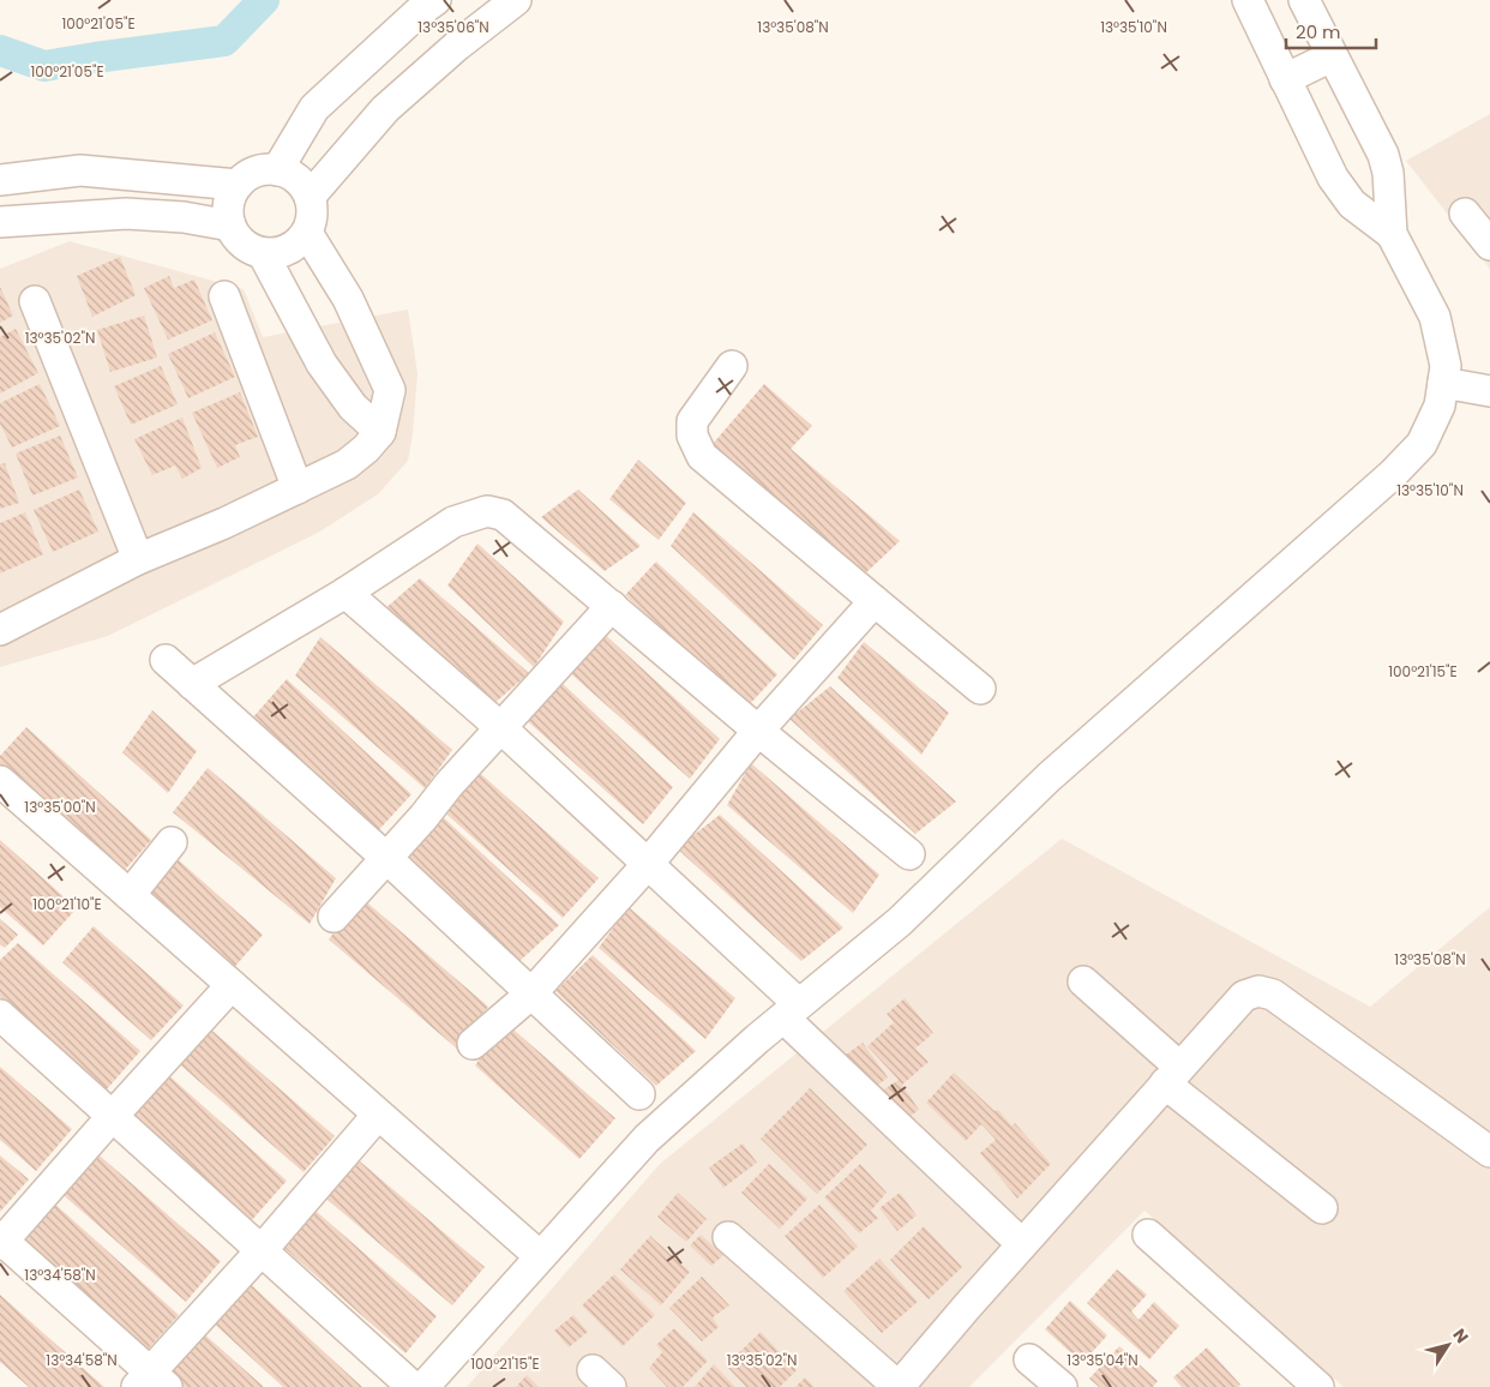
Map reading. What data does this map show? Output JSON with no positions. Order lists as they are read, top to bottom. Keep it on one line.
{"scale_bar":"20 m","north":"top right","coordinates":["100°21'05\"E","13°35'06\"N","13°35'08\"N","13°35'10\"N","13°35'02\"N","100°21'15\"E","13°35'00\"N","100°21'10\"E","13°34'58\"N","13°35'04\"N"]}
